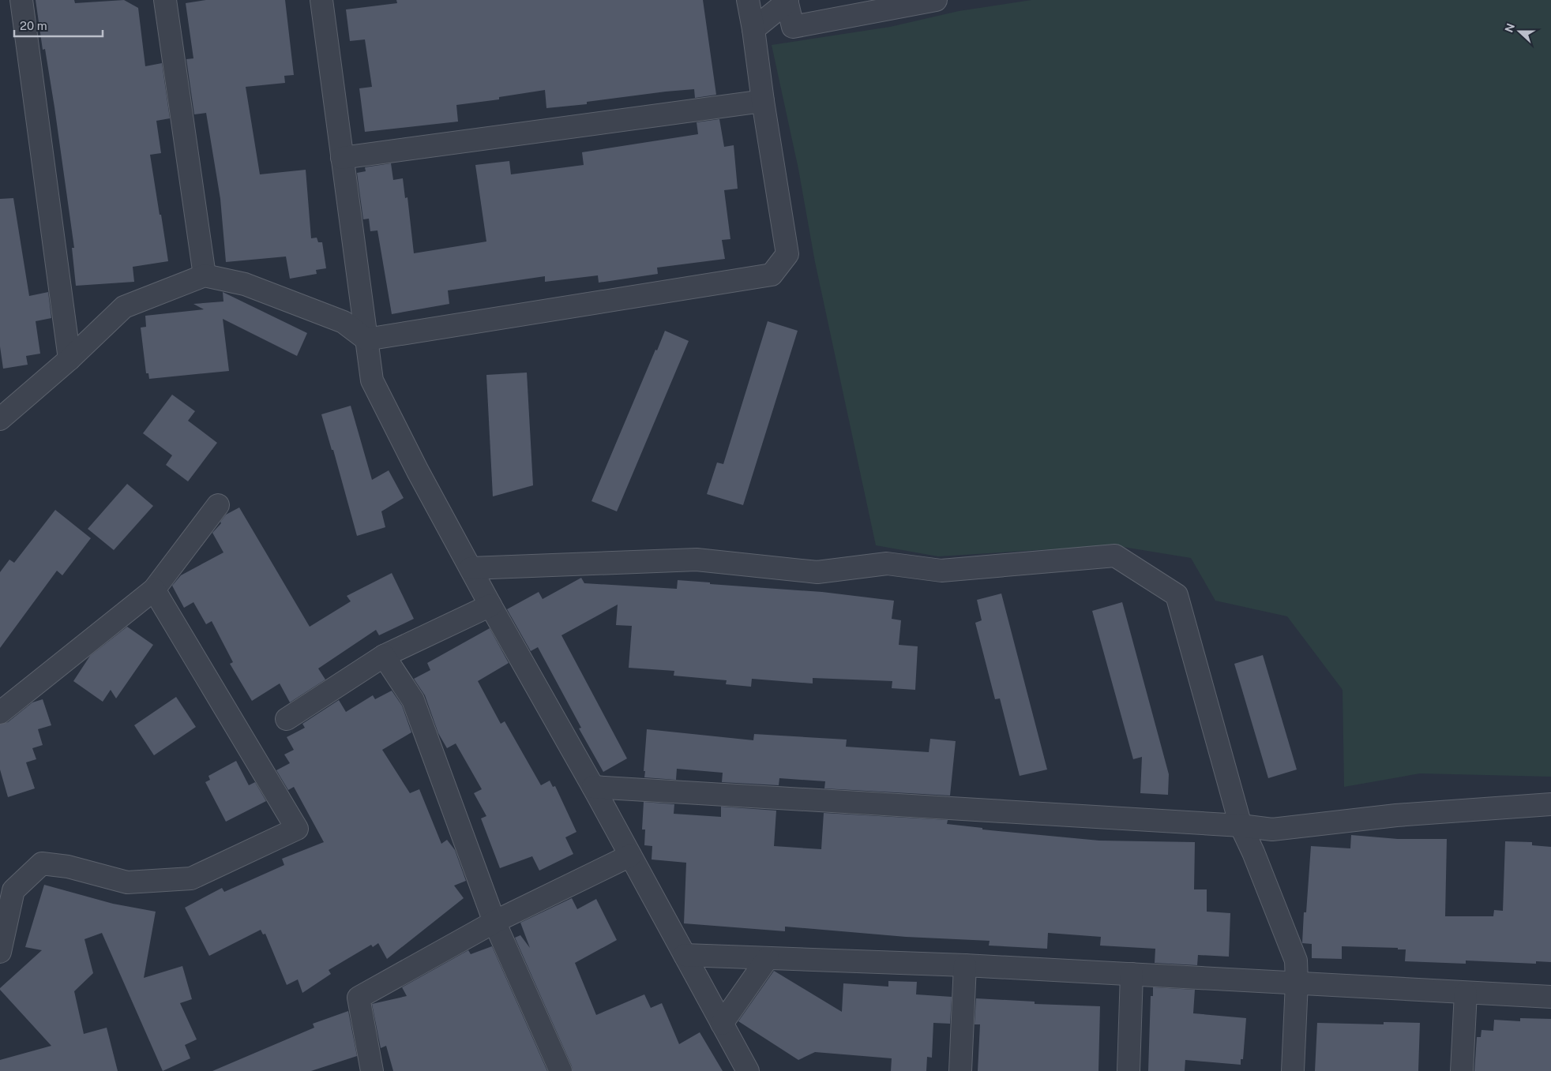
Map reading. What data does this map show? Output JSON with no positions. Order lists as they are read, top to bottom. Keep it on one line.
{"scale_bar":"20 m","north":"left"}
